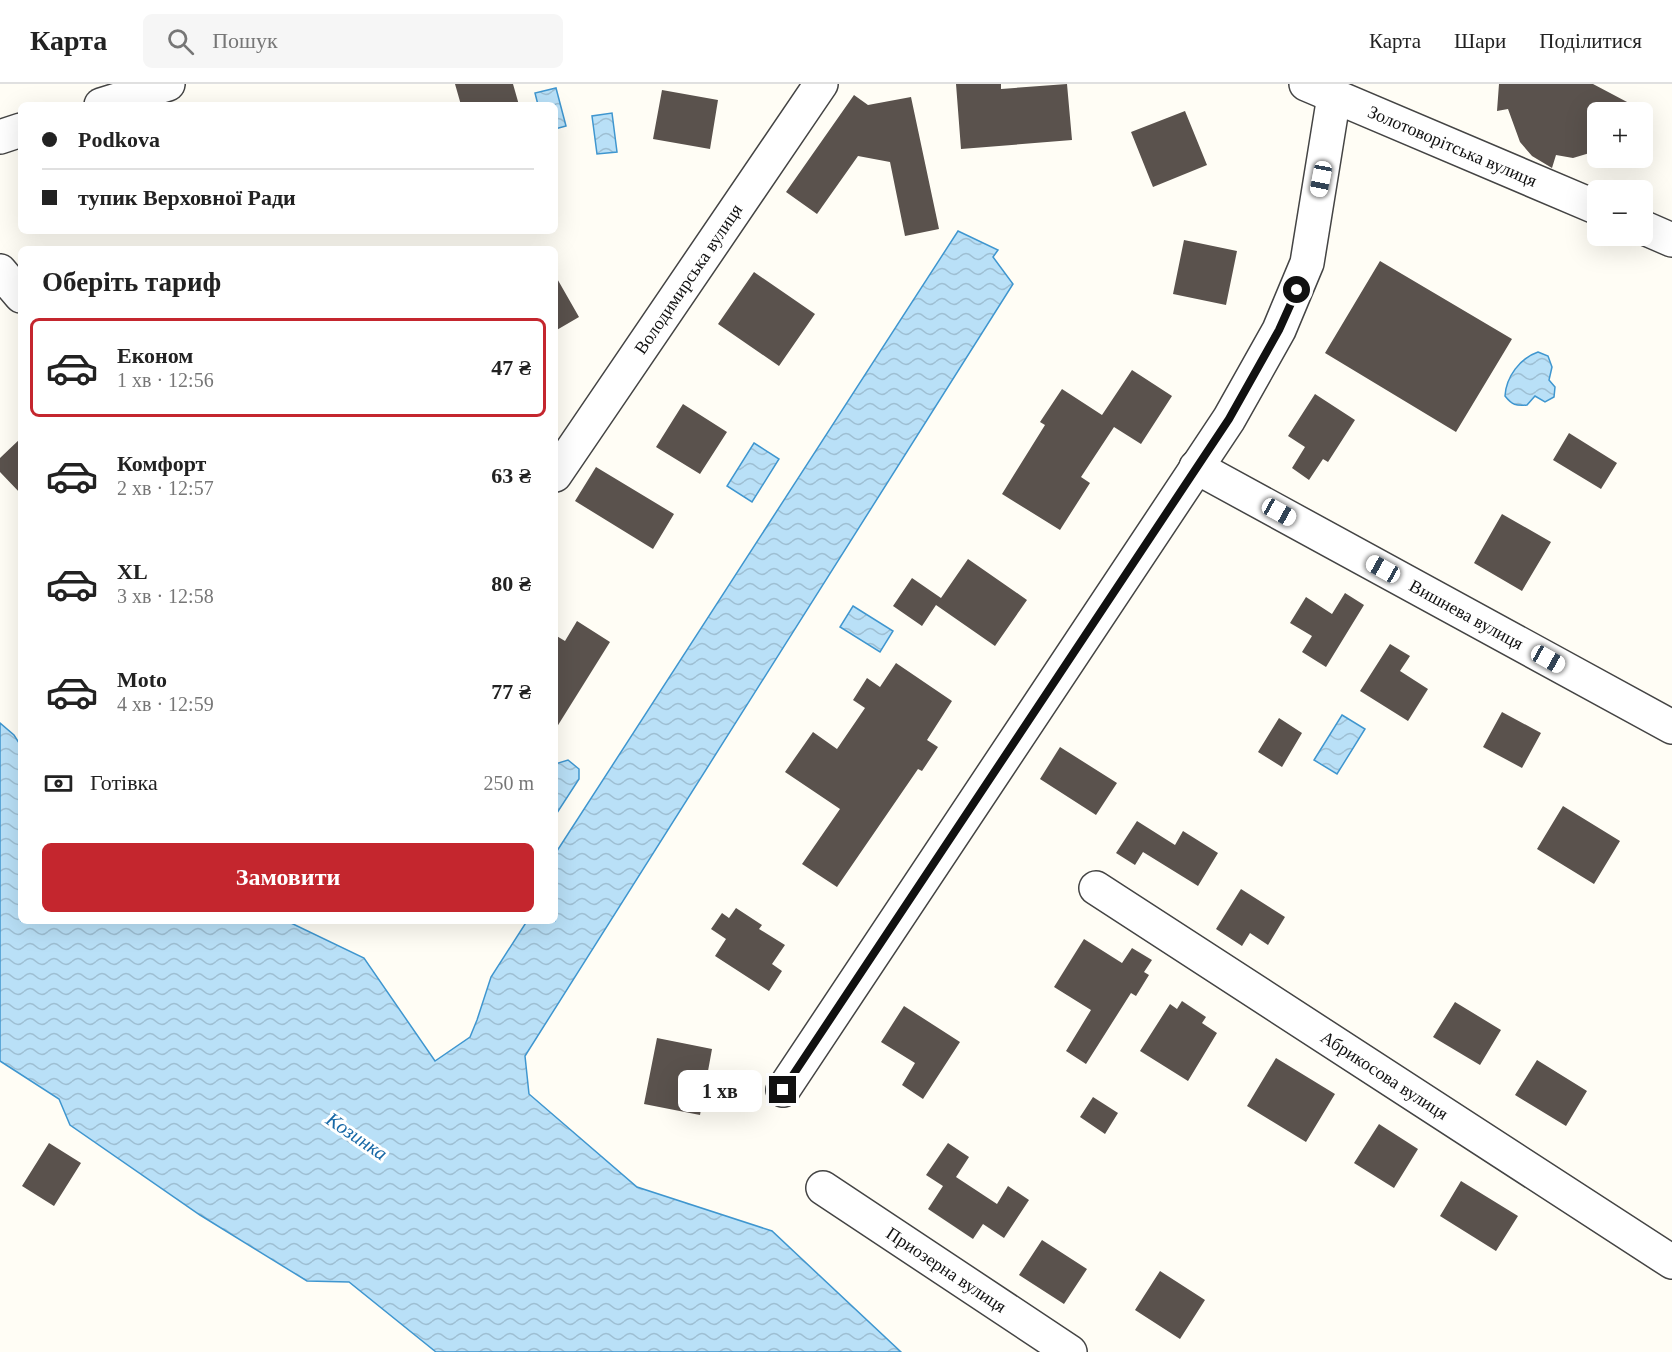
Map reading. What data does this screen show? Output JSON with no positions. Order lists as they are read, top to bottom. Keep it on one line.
{"streets":{"street":["Золотоворітська вулиця","Володимирська вулиця","Вишнева вулиця","Абрикосова вулиця","Приозерна вулиця"]},"water":["Козинка"],"page":{"header":"Карта","search":"Пошук","nav":["Карта","Шари","Поділитися"],"map_buttons":["+","−"],"banner":["Podkova","тупик Верховної Ради"],"heading":"Оберіть тариф","list":[{"name":"Економ","note":"1 хв · 12:56","value":"47 ₴"},{"name":"Комфорт","note":"2 хв · 12:57","value":"63 ₴"},{"name":"XL","note":"3 хв · 12:58","value":"80 ₴"},{"name":"Moto","note":"4 хв · 12:59","value":"77 ₴"}],"pay":["Готівка","250 m"],"buttons":"Замовити","bubble":"1 хв"}}
